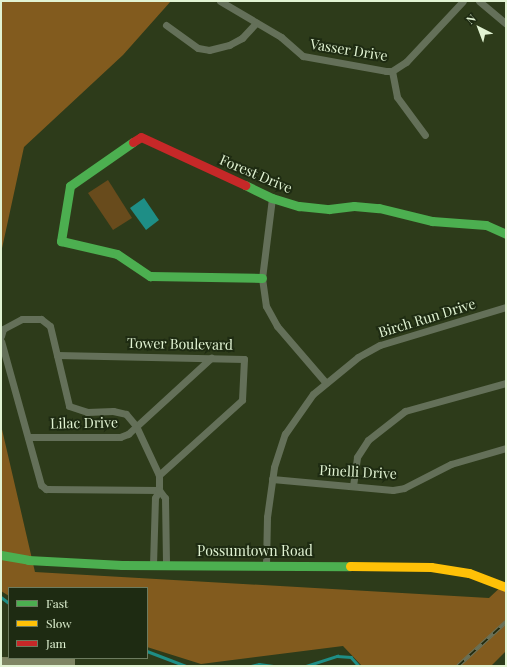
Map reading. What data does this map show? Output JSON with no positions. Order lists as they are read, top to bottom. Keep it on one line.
{"streets":{"street":["Vasser Drive","Forest Drive","Birch Run Drive","Tower Boulevard","Lilac Drive","Pinelli Drive","Possumtown Road"]},"crossings":[["Birch Run Drive","Pinelli Drive"],["Birch Run Drive","Possumtown Road"],["Tower Boulevard","Lilac Drive"]],"legend":["Fast","Slow","Jam"],"north":"top left"}
